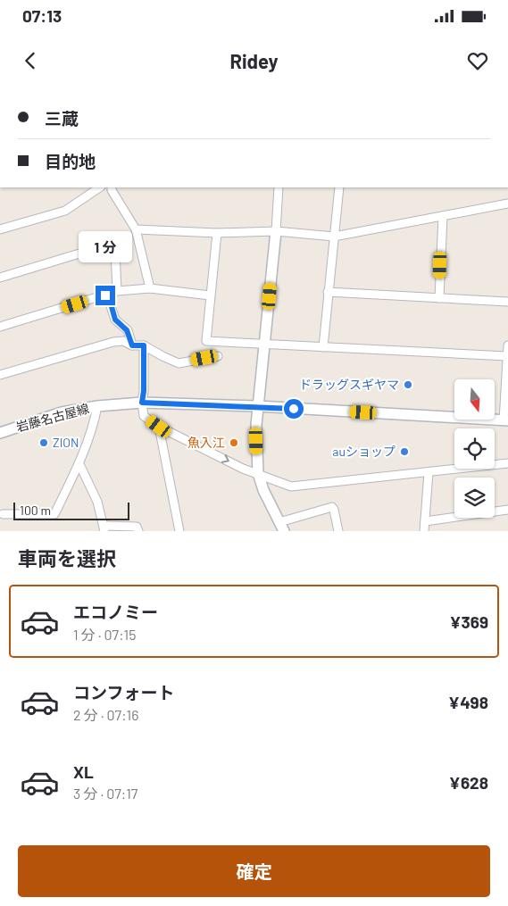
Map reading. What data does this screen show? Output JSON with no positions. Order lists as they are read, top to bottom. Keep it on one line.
{"streets":{"main road":["岩藤名古屋線"]},"places":["ドラッグスギヤマ","ZION","魚入江","auショップ"],"scale_bar":"100 m","north":"bottom","page":{"status":"07:13","header":"Ridey","banner":["三蔵","目的地"],"bubble":"1 分","scale":"100 m","heading":"車両を選択","list":[{"name":"エコノミー","note":"1 分 · 07:15","value":"¥369"},{"name":"コンフォート","note":"2 分 · 07:16","value":"¥498"},{"name":"XL","note":"3 分 · 07:17","value":"¥628"}],"buttons":"確定"}}
